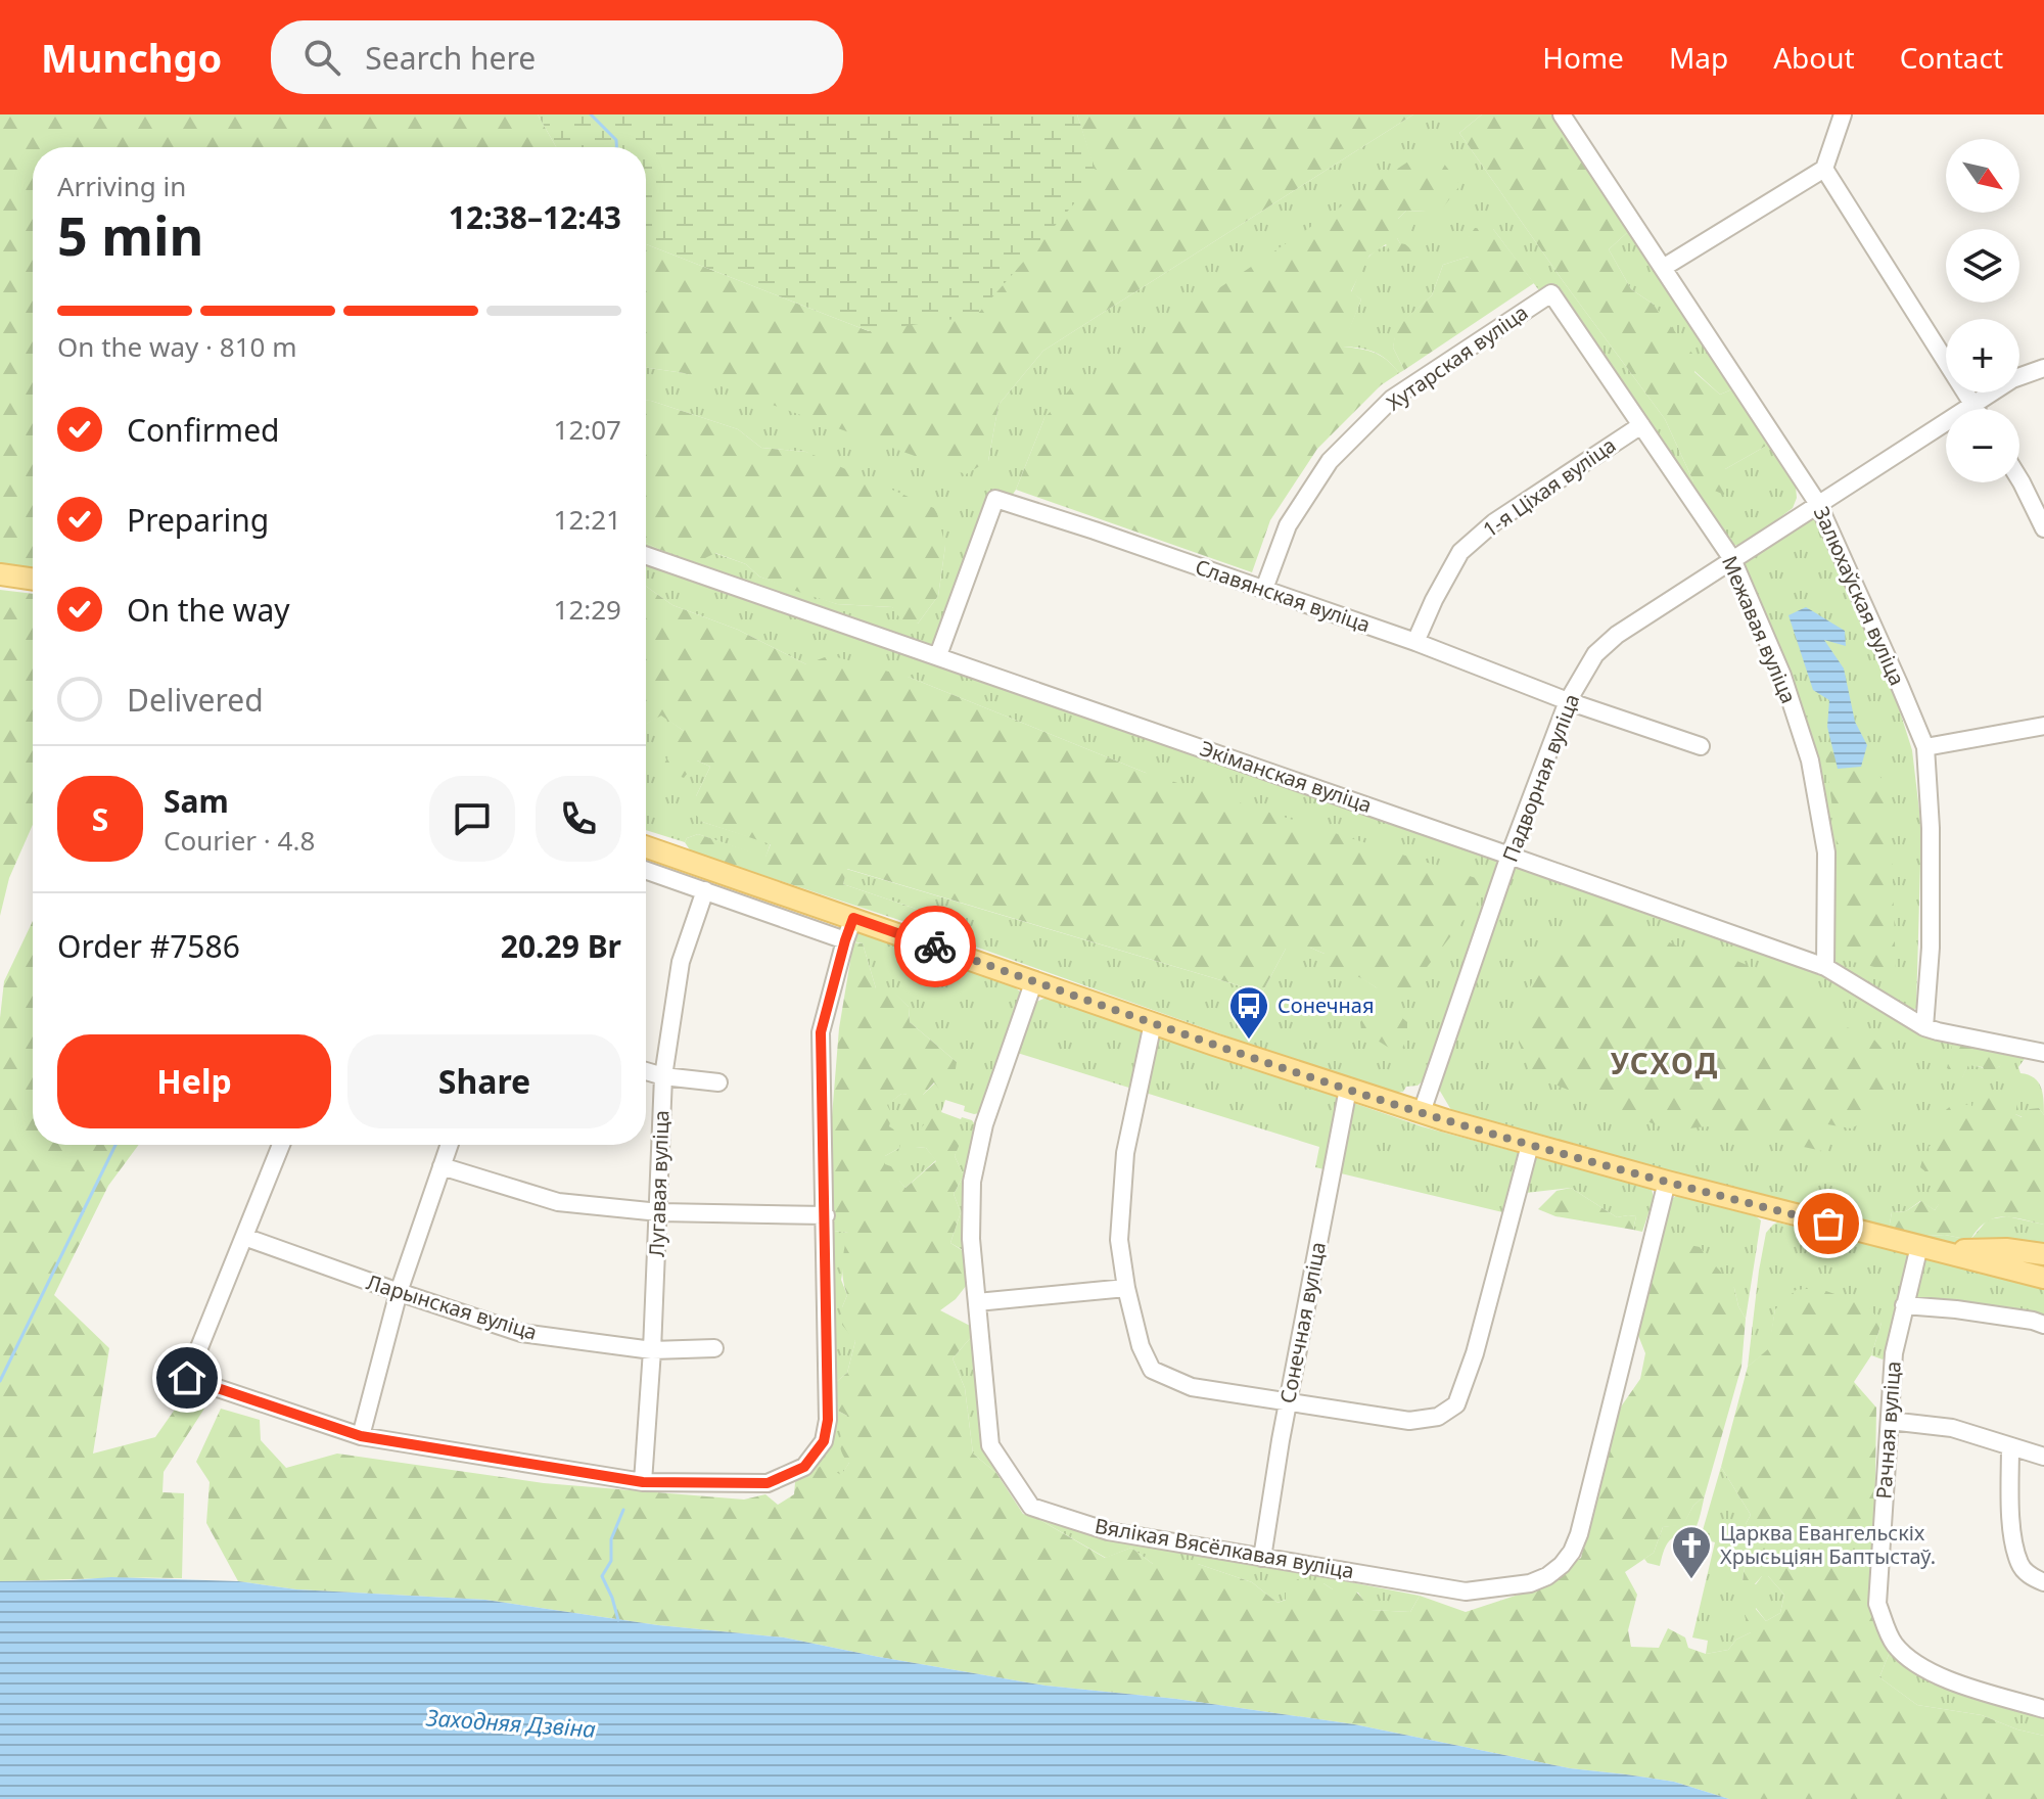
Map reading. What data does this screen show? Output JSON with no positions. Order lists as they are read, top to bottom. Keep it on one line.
{"streets":{"street":["Хутарская вуліца","1-я Ціхая вуліца","Славянская вуліца","Залюхаўская вуліца","Межавая вуліца","Экіманская вуліца","Падворная вуліца","Лугавая вуліца","Ларынская вуліца","Сонечная вуліца","Рачная вуліца","Вялікая Вясёлкавая вуліца"]},"crossings":[["Хутарская вуліца","Славянская вуліца"],["Хутарская вуліца","Межавая вуліца"],["1-я Ціхая вуліца","Славянская вуліца"],["1-я Ціхая вуліца","Межавая вуліца"],["Славянская вуліца","Экіманская вуліца"],["Славянская вуліца","Падворная вуліца"],["Залюхаўская вуліца","Экіманская вуліца"],["Залюхаўская вуліца","Падворная вуліца"],["Межавая вуліца","Экіманская вуліца"],["Межавая вуліца","Падворная вуліца"],["Экіманская вуліца","Падворная вуліца"],["Лугавая вуліца","Ларынская вуліца"],["Сонечная вуліца","Вялікая Вясёлкавая вуліца"]],"districts":["УСХОД"],"water":["Заходняя Дзвіна"],"places":{"bus stop":["Сонечная"],"church":["Царква Евангельскіх Хрысьціян Баптыстаў."]},"north":"bottom right","page":{"header":"Munchgo","search":"Search here","nav":["Home","Map","About","Contact"],"map_buttons":["+","−"],"heading":["5 min","Arriving in","12:38–12:43"],"panel":["Sam","Courier · 4.8","Order #7586","20.29 Br"],"bar":"On the way · 810 m","list":[["Confirmed","12:07"],["Preparing","12:21"],["On the way","12:29"],"Delivered"],"round":"S","buttons":["Help","Share"]}}
